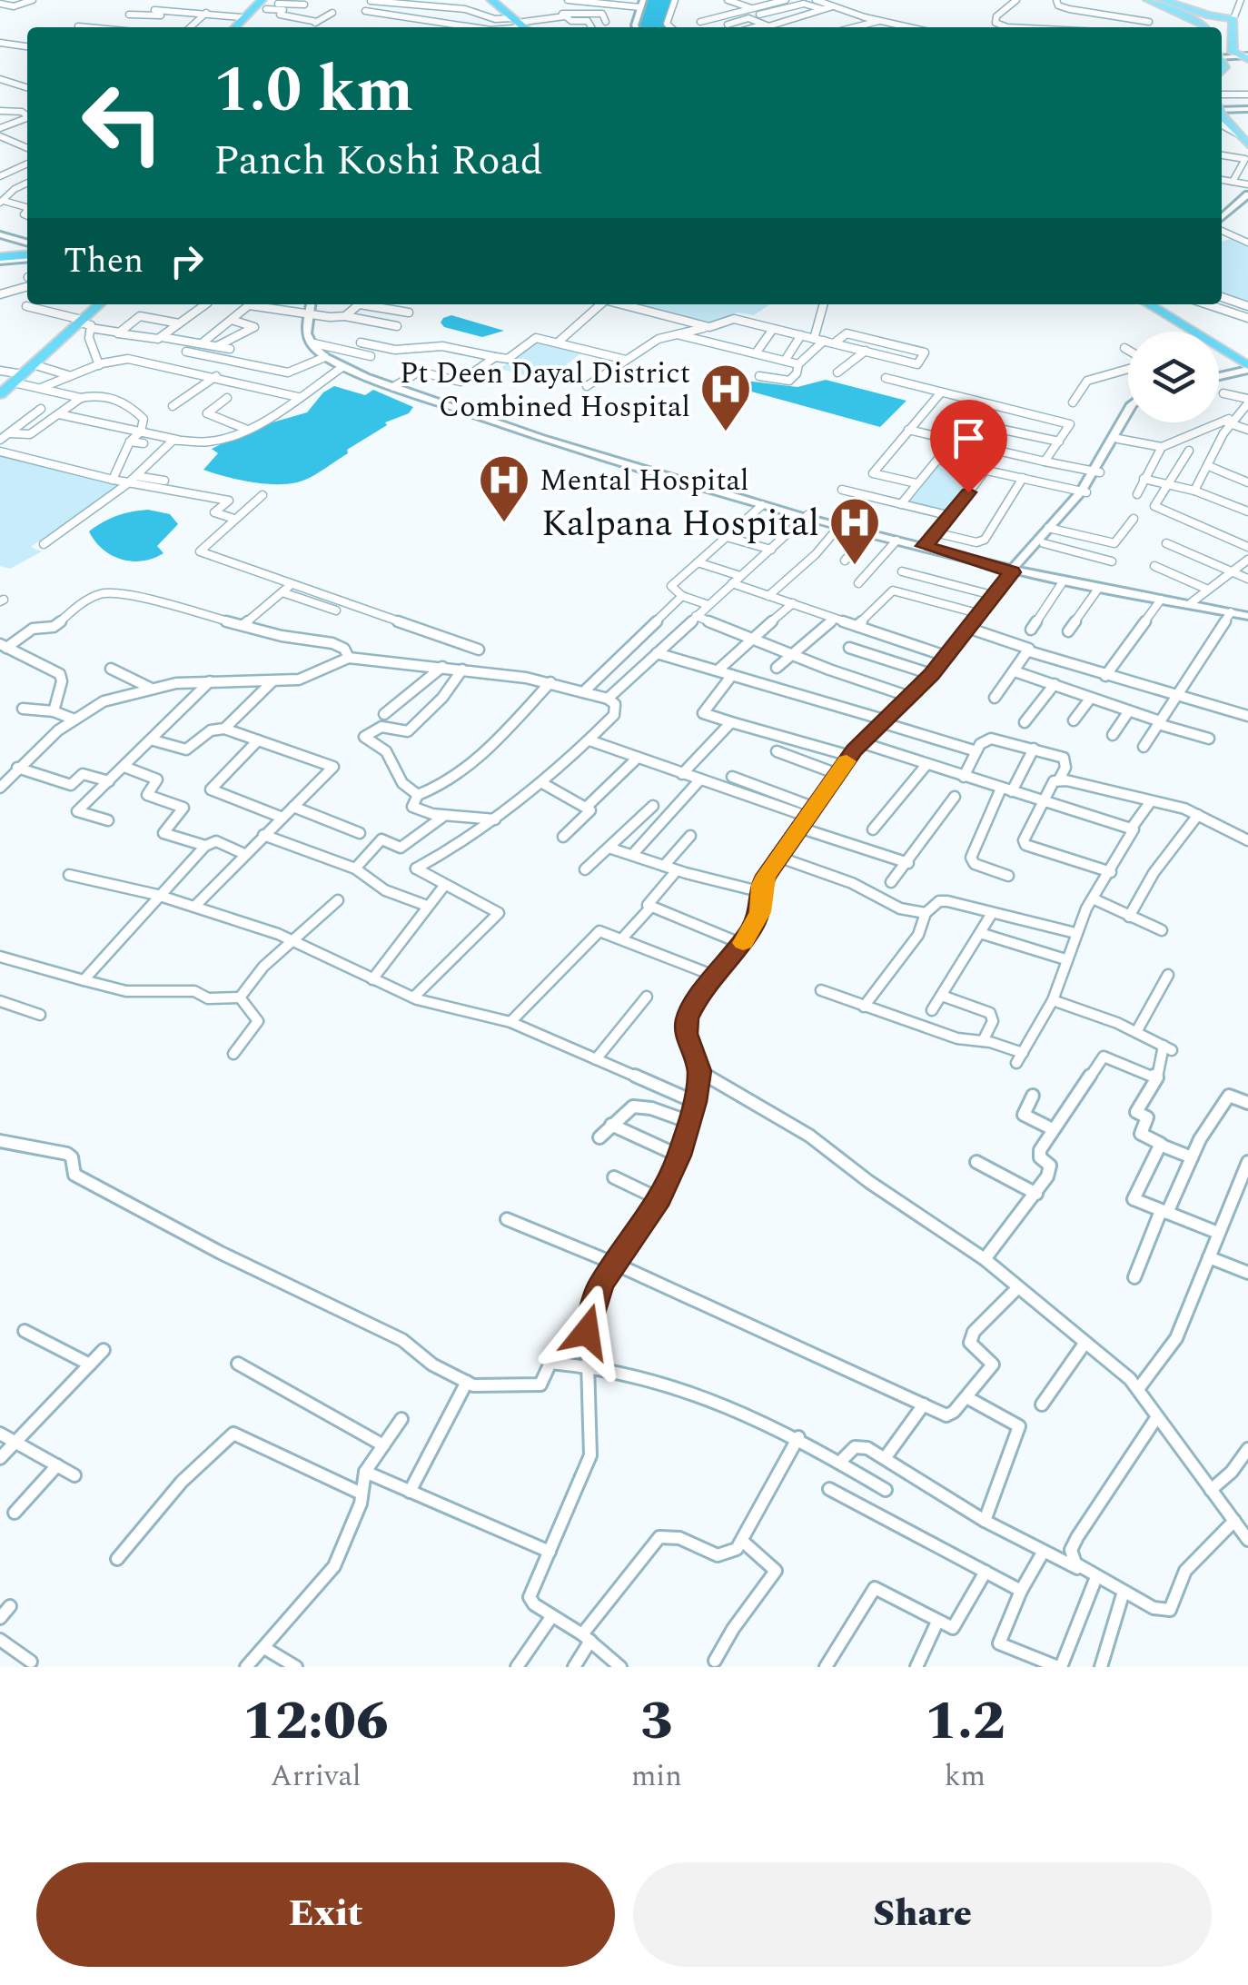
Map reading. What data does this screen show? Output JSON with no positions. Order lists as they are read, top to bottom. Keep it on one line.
{"places":{"hospital":["Pt Deen Dayal District Combined Hospital","Mental Hospital","Kalpana Hospital"]},"page":{"turn":["1.0 km","Panch Koshi Road"],"then":"Then","eta":["12:06","Arrival","3","min","1.2","km"],"buttons":["Exit","Share"]}}
